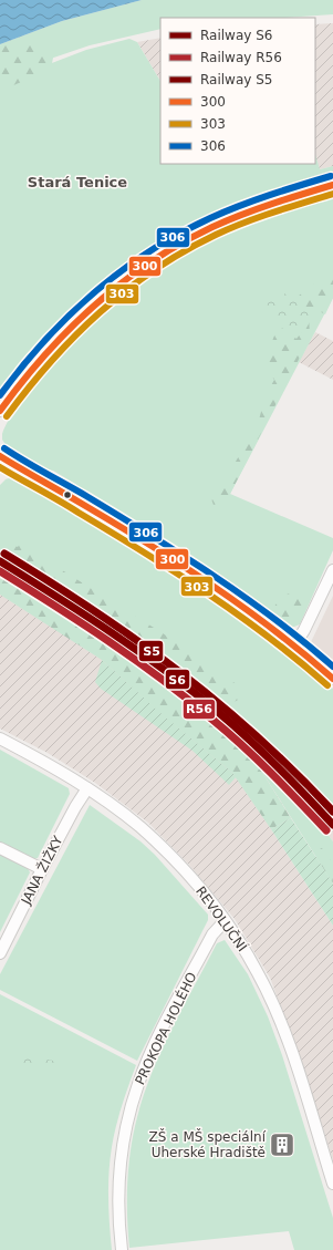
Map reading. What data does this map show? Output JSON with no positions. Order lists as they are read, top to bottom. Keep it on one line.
{"streets":{"street":["JANA ŽIŽKY","REVOLUČNÍ","PROKOPA HOLÉHO"]},"crossings":[["JANA ŽIŽKY","REVOLUČNÍ"],["REVOLUČNÍ","PROKOPA HOLÉHO"]],"districts":["Stará Tenice"],"places":{"building":["ZŠ a MŠ speciální Uherské Hradiště"]},"lines":["transit line 306","transit line 300","transit line 303","rail line S5","rail line S6","rail line R56"],"legend":["Railway S6","Railway R56","Railway S5","300","303","306"]}
